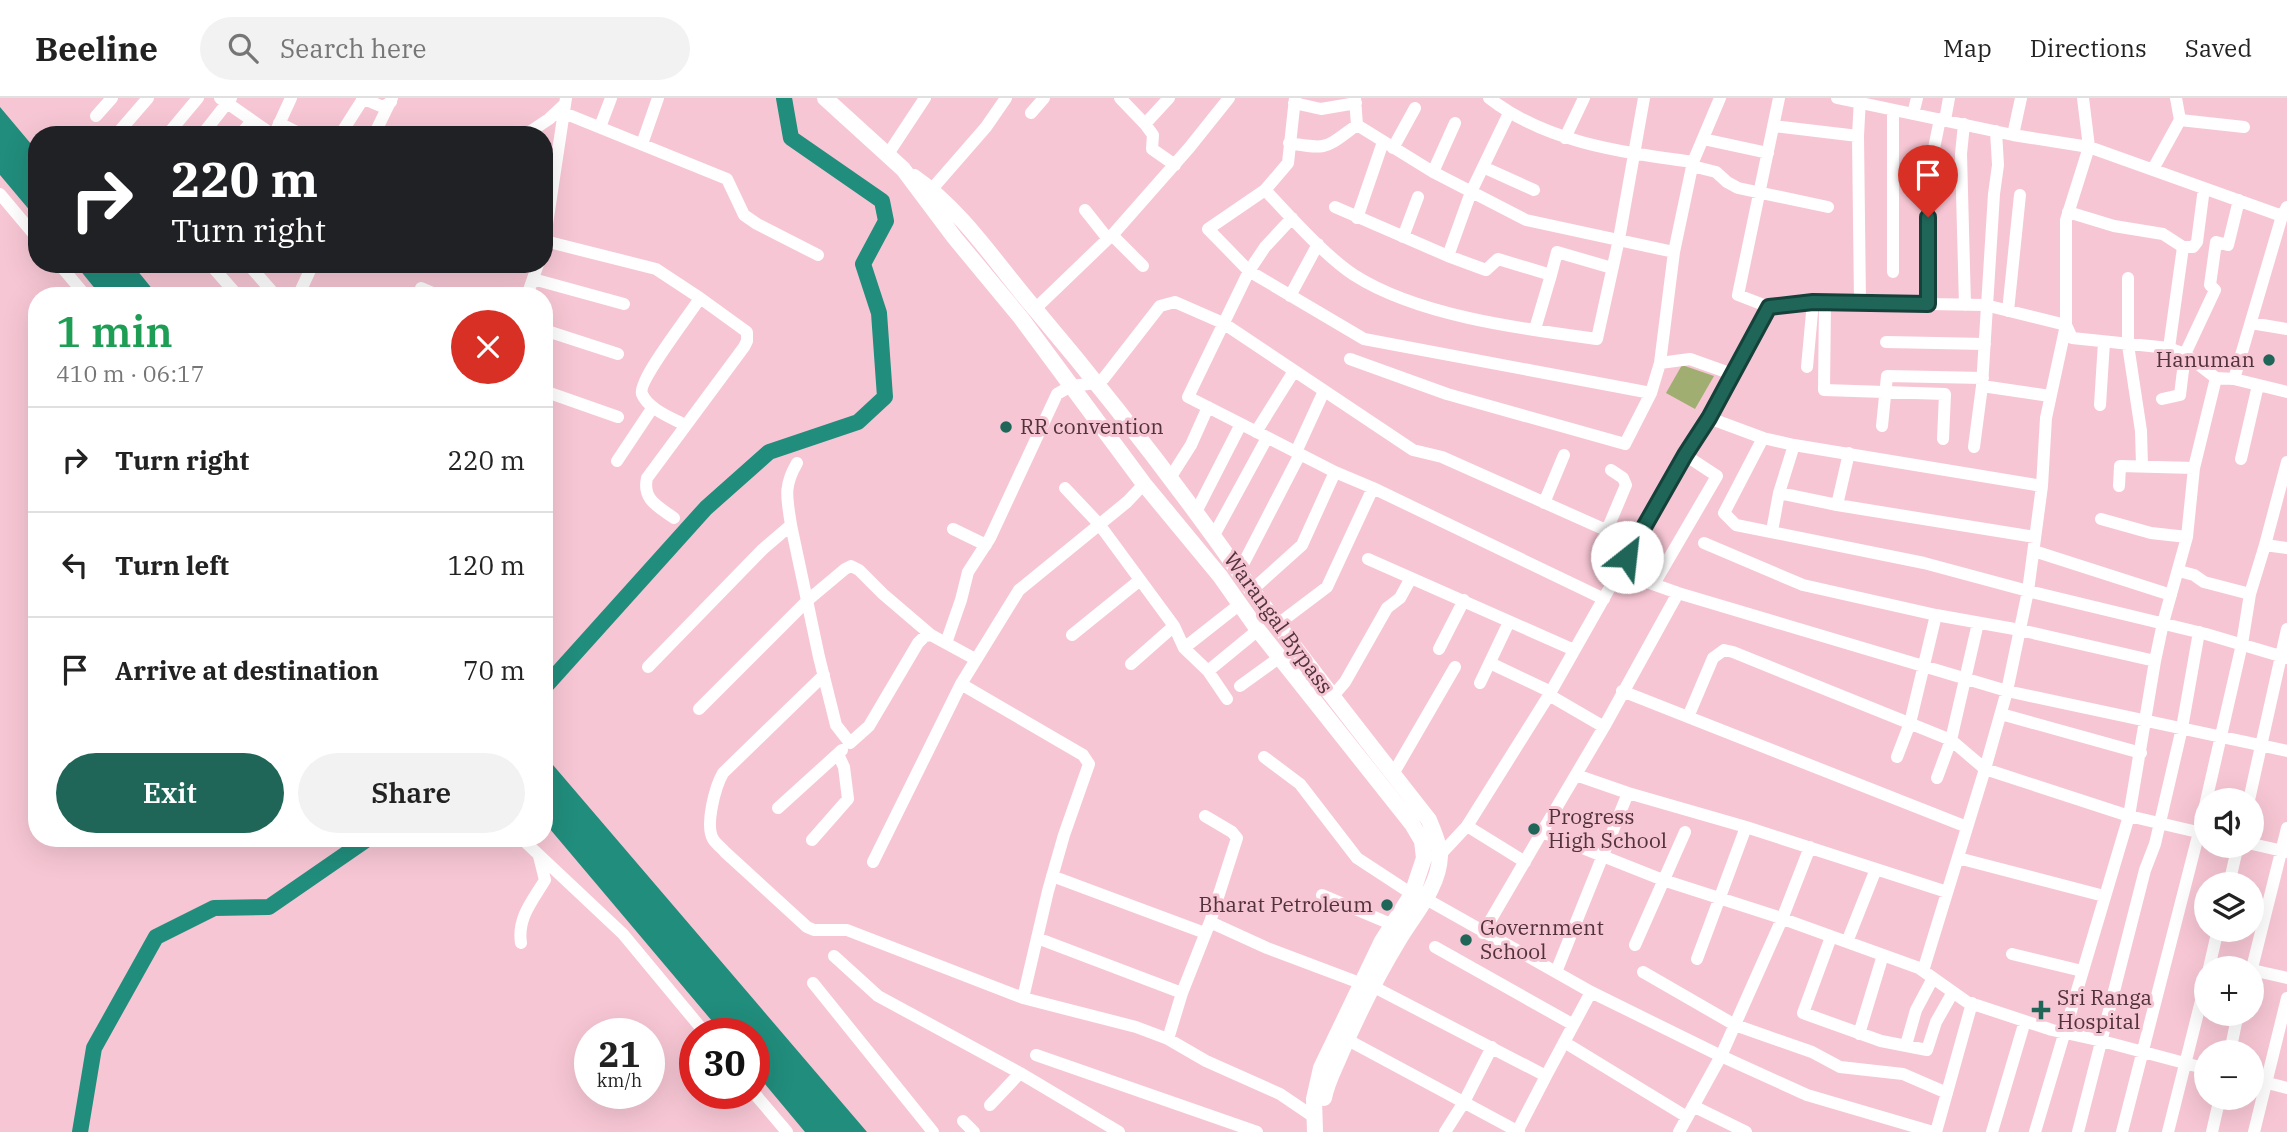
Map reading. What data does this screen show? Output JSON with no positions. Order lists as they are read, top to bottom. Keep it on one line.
{"streets":{"main road":["Warangal Bypass"]},"places":{"other":["Hanuman","RR convention","Progress High School","Bharat Petroleum","Government School"],"health":["Sri Ranga Hospital"]},"page":{"header":"Beeline","search":"Search here","nav":["Map","Directions","Saved"],"turn":["220 m","Turn right"],"heading":["1 min","410 m · 06:17"],"list":[{"name":"Turn right","value":"220 m"},{"name":"Turn left","value":"120 m"},{"name":"Arrive at destination","value":"70 m"}],"buttons":["Exit","Share"],"map_buttons":["+","−"],"speed":"21 km/h","limit":"30"}}
